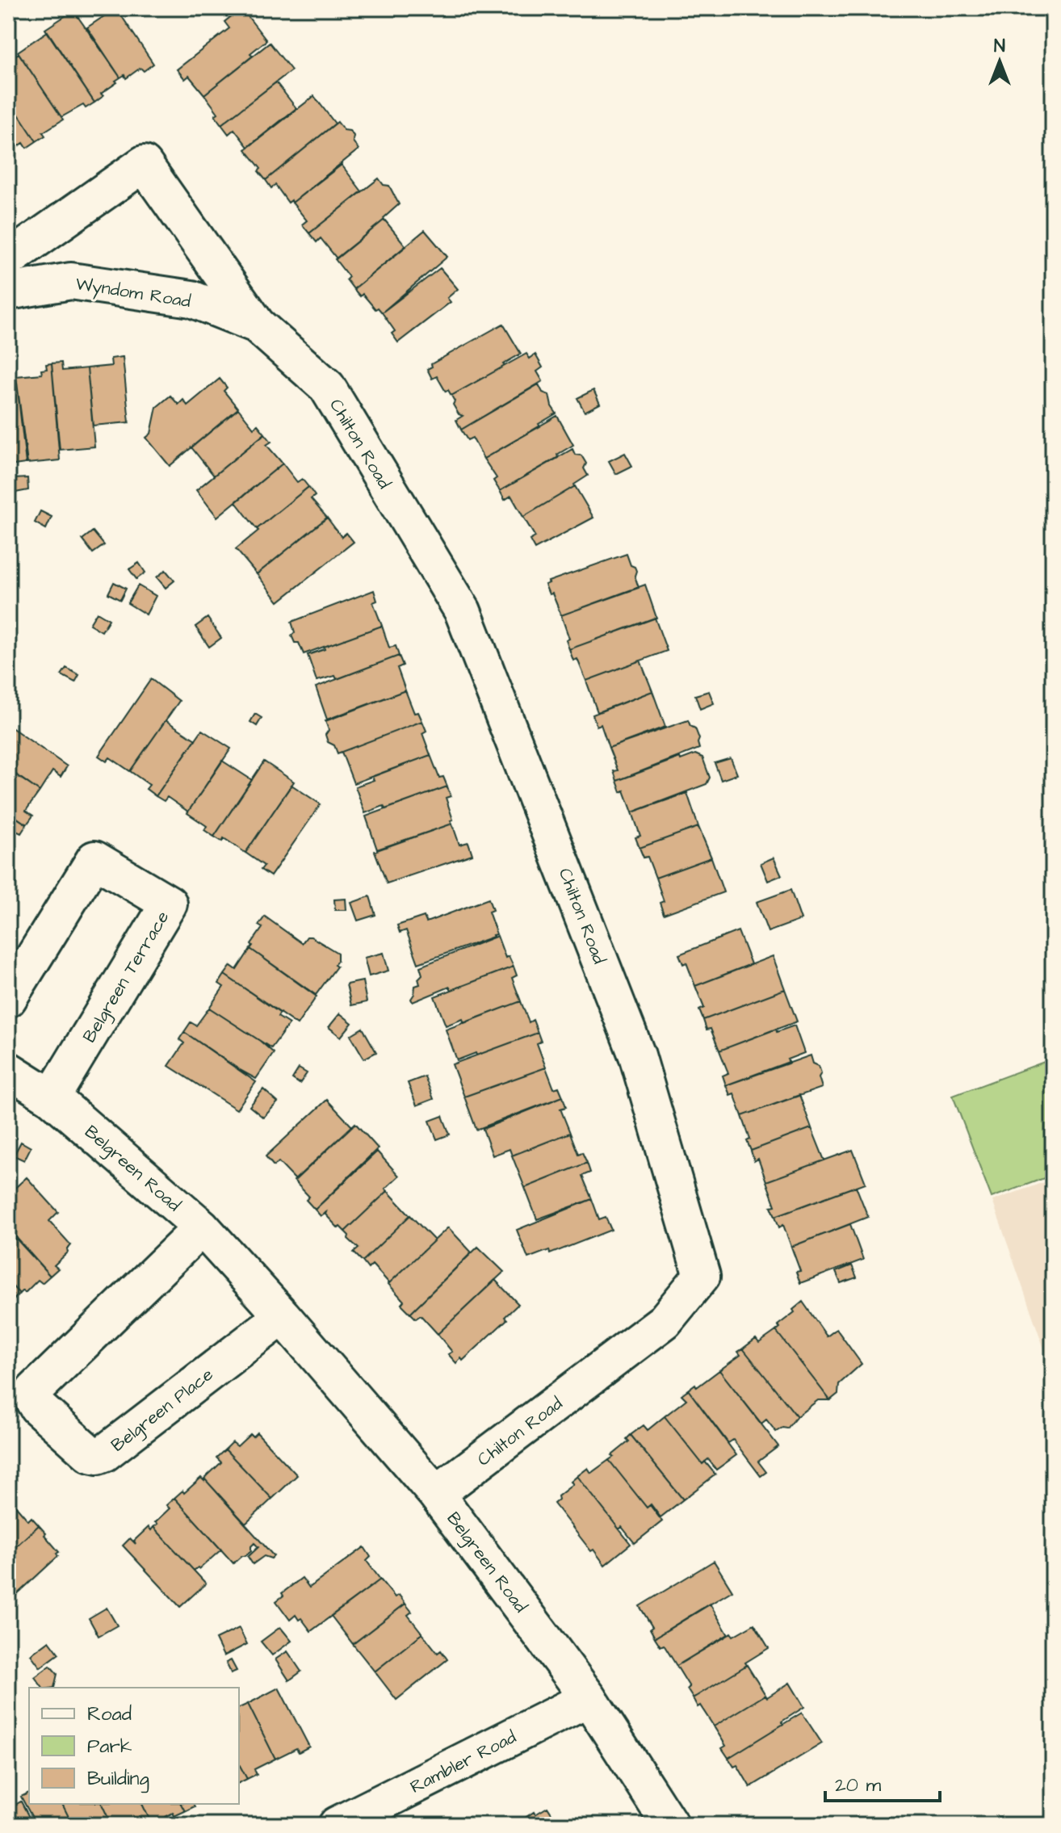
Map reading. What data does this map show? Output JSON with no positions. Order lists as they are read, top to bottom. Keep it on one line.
{"streets":{"street":["Wyndom Road","Chilton Road","Belgreen Terrace","Belgreen Road","Belgreen Place","Rambler Road"]},"crossings":[["Wyndom Road","Chilton Road"],["Chilton Road","Belgreen Road"],["Belgreen Terrace","Belgreen Road"],["Belgreen Road","Belgreen Place"],["Belgreen Road","Rambler Road"]],"legend":["Road","Park","Building"],"scale_bar":"20 m","north":"top"}
